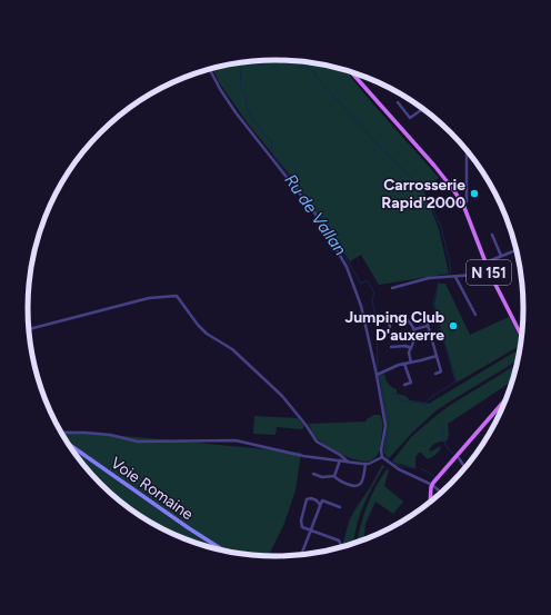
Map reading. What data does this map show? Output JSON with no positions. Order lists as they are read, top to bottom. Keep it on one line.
{"streets":{"main road":["N 151","Voie Romaine"]},"water":["Ru de Vallan"],"places":["Carrosserie Rapid'2000","Jumping Club D'auxerre"]}
